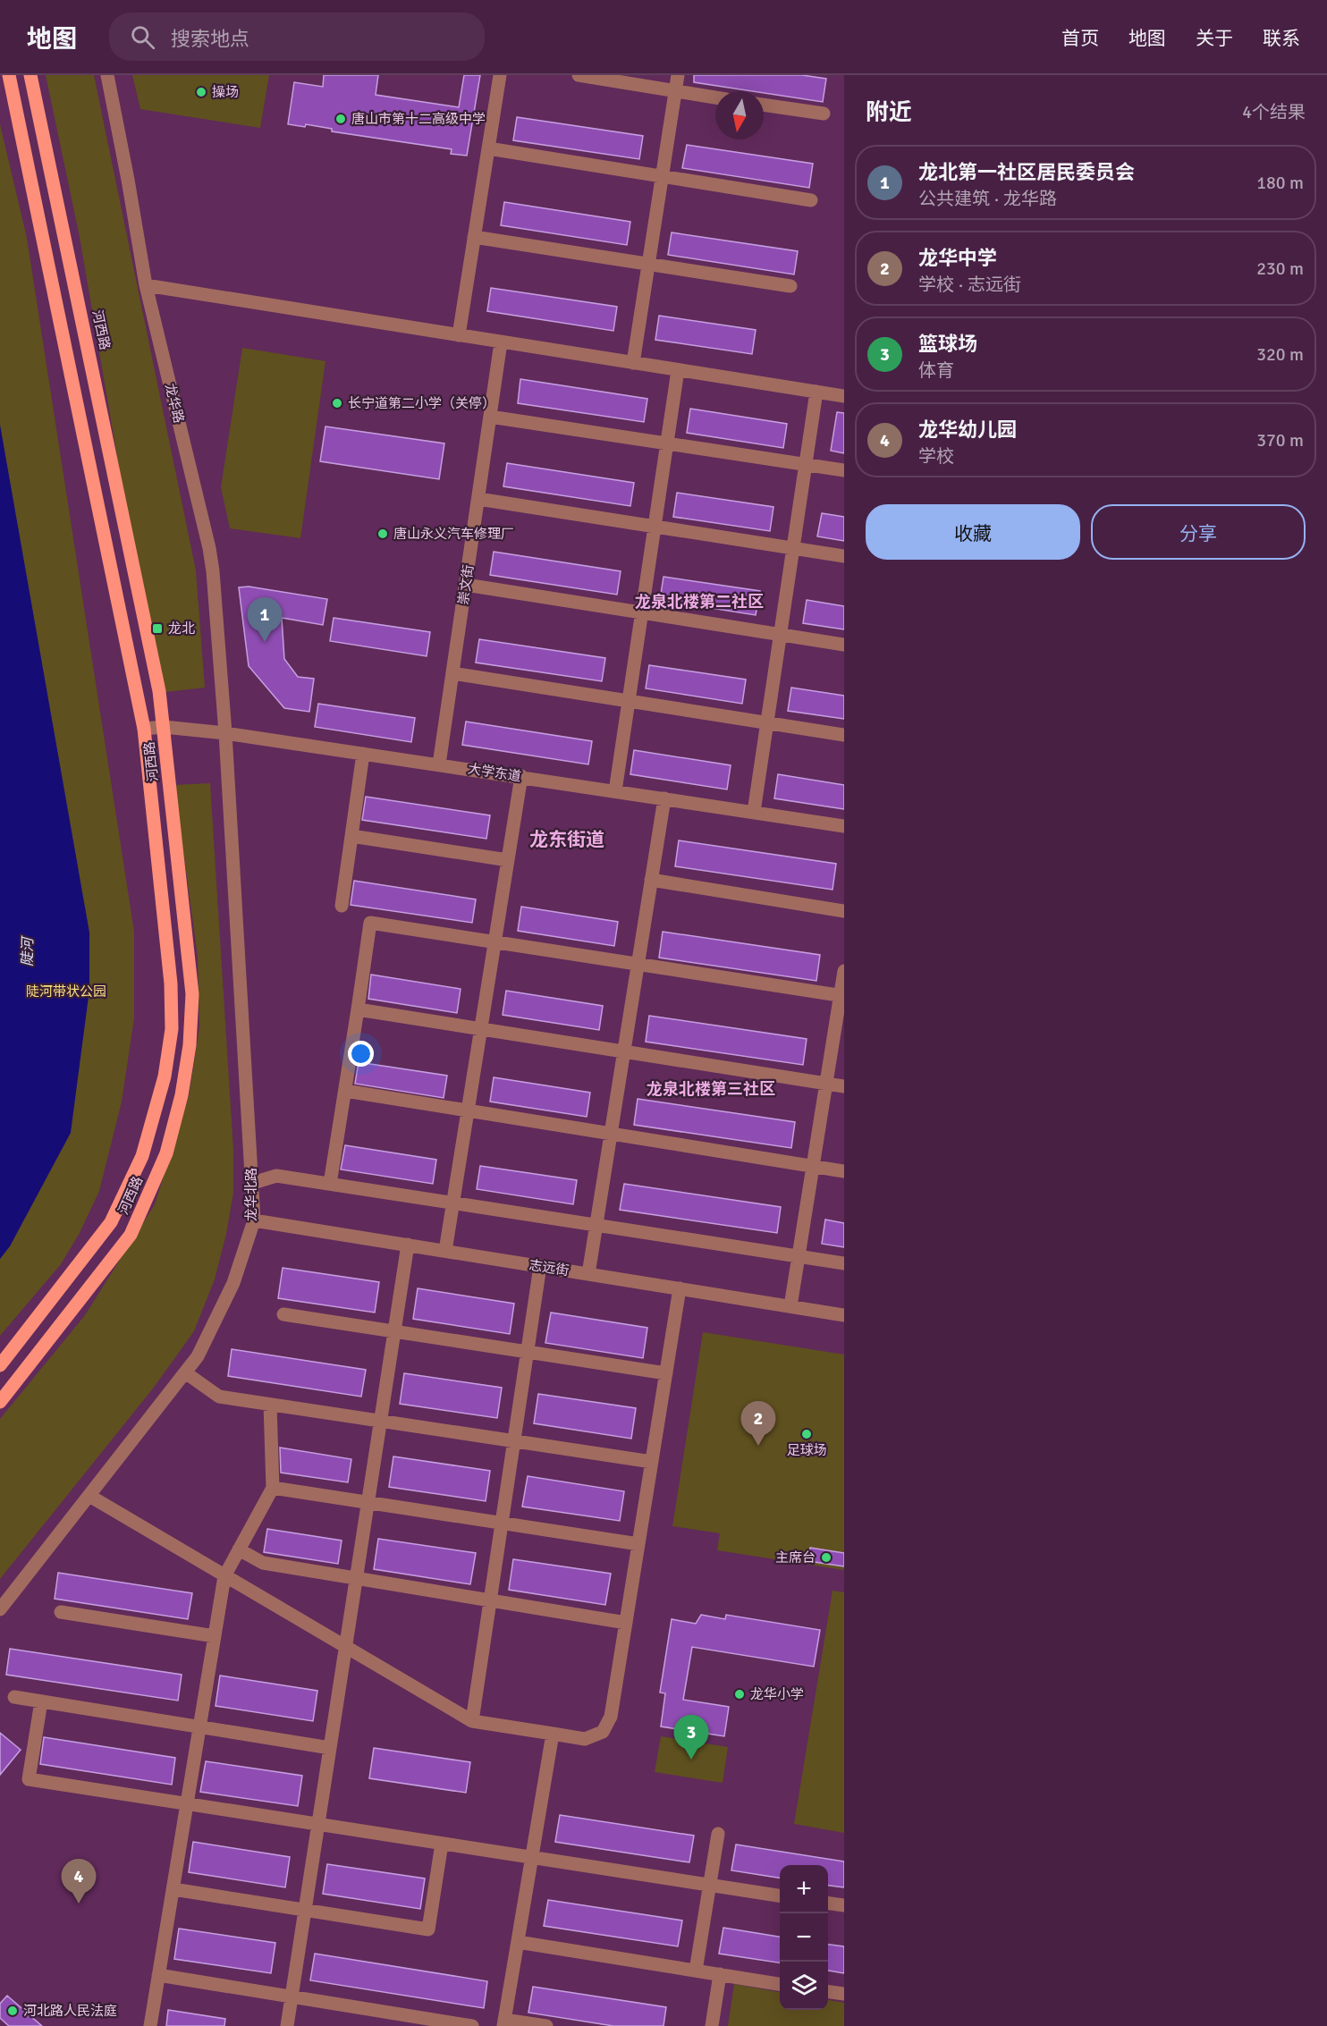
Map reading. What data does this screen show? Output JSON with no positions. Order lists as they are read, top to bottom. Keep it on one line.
{"streets":{"main road":["河西路"],"street":["龙华路","崇文街","大学东道","龙华北路","志远街"]},"crossings":[["河西路","大学东道"],["龙华路","大学东道"],["龙华路","龙华北路"],["崇文街","大学东道"],["大学东道","龙华北路"],["龙华北路","志远街"]],"districts":["龙泉北楼第二社区","龙东街道","龙泉北楼第三社区"],"water":["陡河"],"parks":["陡河带状公园"],"places":{"other":["操场","唐山市第十二高级中学","长宁道第二小学（关停）","唐山永义汽车修理厂","足球场","主席台","龙华小学","河北路人民法庭"],"transit":["龙北"]},"north":"bottom","page":{"header":"地图","search":"搜索地点","nav":["首页","地图","关于","联系"],"heading":["附近","4个结果"],"list":[{"mark":"1","name":"龙北第一社区居民委员会","note":"公共建筑 · 龙华路","value":"180 m"},{"mark":"2","name":"龙华中学","note":"学校 · 志远街","value":"230 m"},{"mark":"3","name":"篮球场","note":"体育","value":"320 m"},{"mark":"4","name":"龙华幼儿园","note":"学校","value":"370 m"}],"buttons":["收藏","分享"],"pins":["1","2","3","4"],"map_buttons":["+","−"]}}
